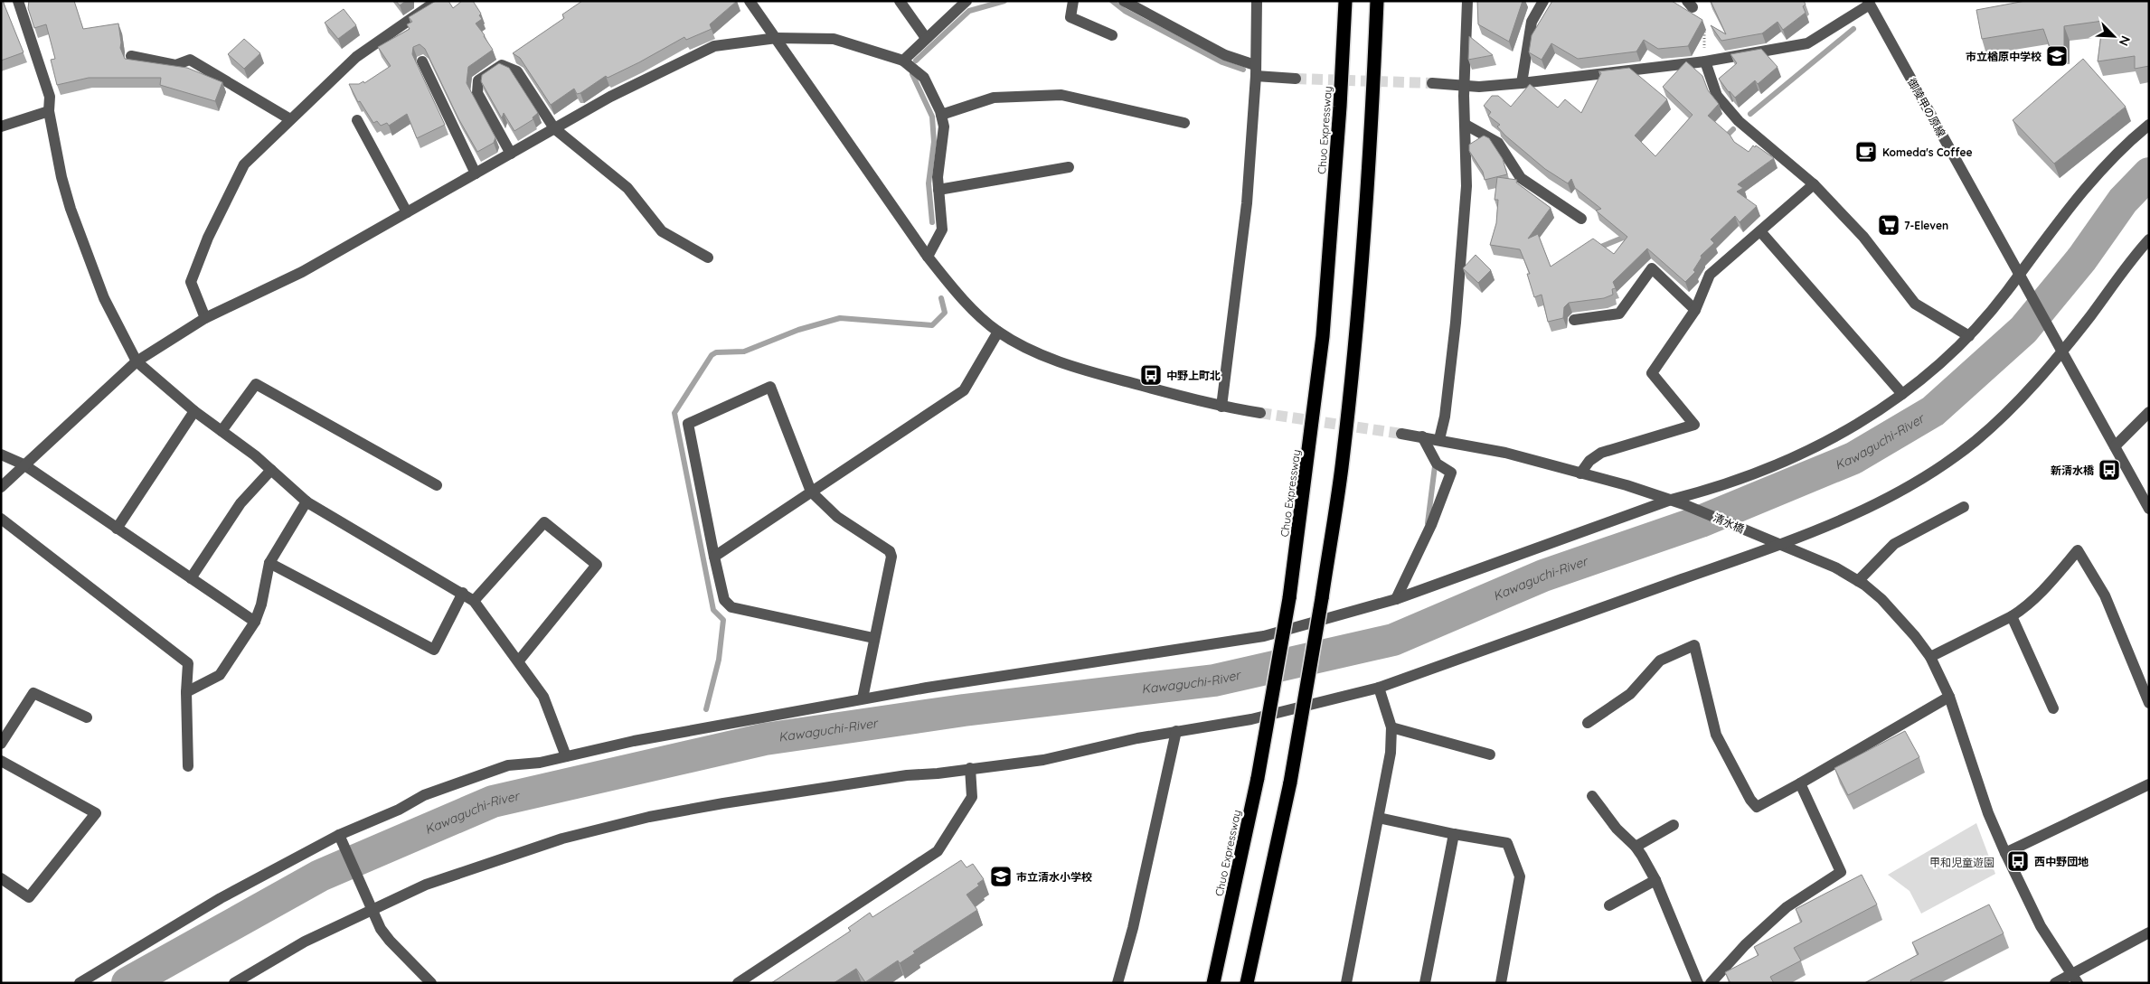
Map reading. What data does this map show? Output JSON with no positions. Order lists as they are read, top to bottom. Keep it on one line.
{"streets":{"highway":["Chuo Expressway"],"street":["御陵甲の原線","清水橋"]},"water":["Kawaguchi-River"],"parks":["甲和児童遊園"],"places":{"school or university":["市立楢原中学校","市立清水小学校"],"cafe":["Komeda's Coffee"],"supermarket":["7-Eleven"],"bus stop":["中野上町北","新清水橋","西中野団地"]},"north":"bottom right"}
